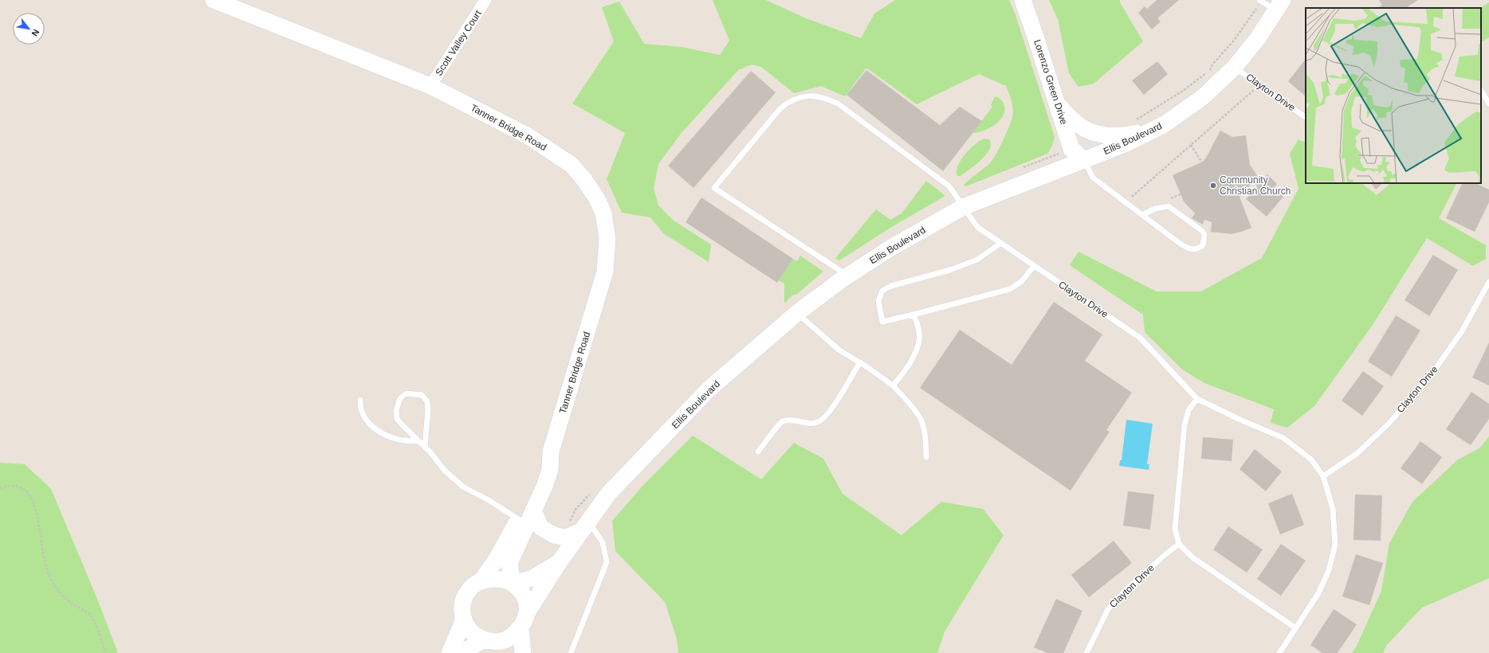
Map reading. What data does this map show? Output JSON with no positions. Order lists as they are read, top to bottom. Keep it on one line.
{"streets":{"main road":["Lorenzo Green Drive","Tanner Bridge Road","Ellis Boulevard"],"street":["Scott Valley Court"],"lane":["Clayton Drive"]},"crossings":[["Scott Valley Court","Tanner Bridge Road"],["Lorenzo Green Drive","Ellis Boulevard"],["Clayton Drive","Ellis Boulevard"],["Tanner Bridge Road","Ellis Boulevard"]],"places":["Community Christian Church"],"north":"bottom right"}
